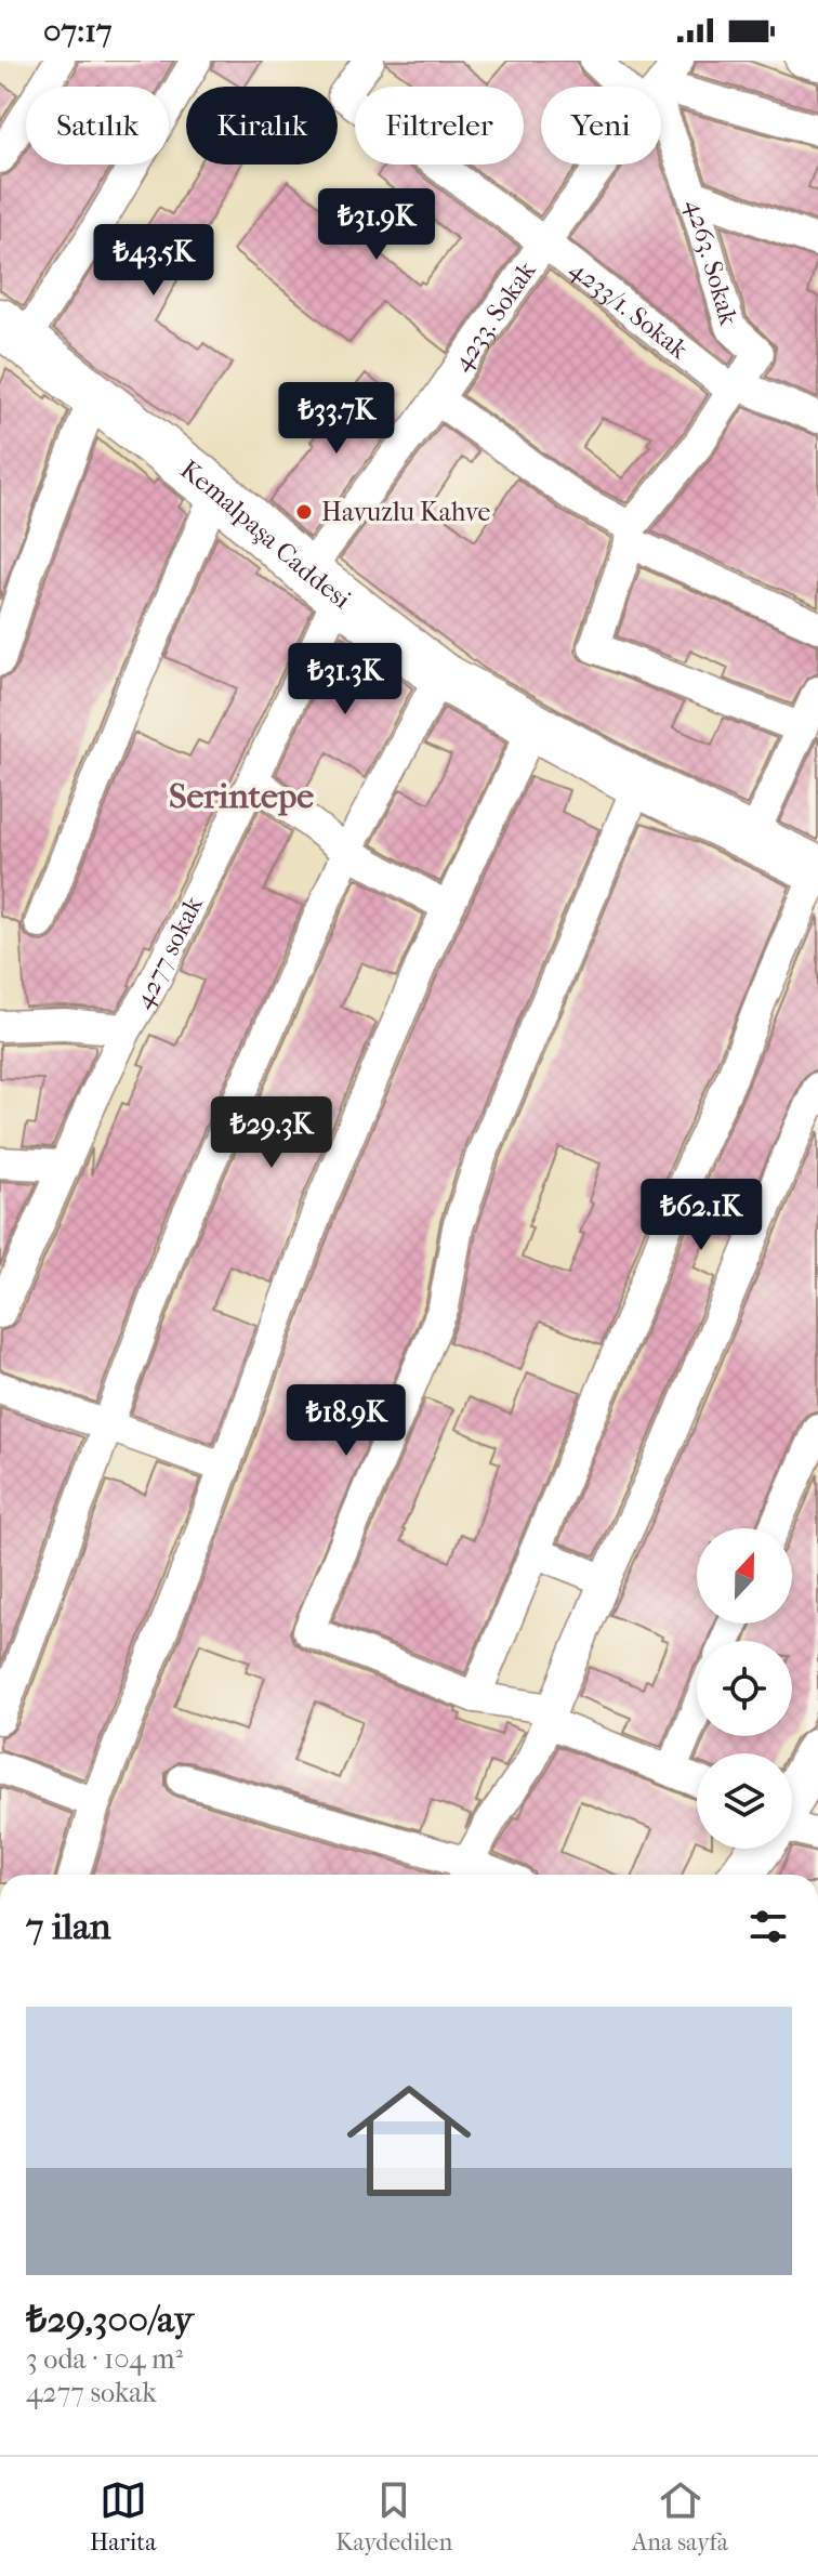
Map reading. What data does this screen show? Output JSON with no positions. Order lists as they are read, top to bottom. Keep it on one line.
{"streets":{"main road":["Kemalpaşa Caddesi"],"street":["4263. Sokak","4233/1. Sokak","4233. Sokak","4277 sokak"]},"crossings":[["4263. Sokak","4233/1. Sokak"],["4233/1. Sokak","4233. Sokak"],["4233. Sokak","Kemalpaşa Caddesi"],["4233. Sokak","4277 sokak"],["Kemalpaşa Caddesi","4277 sokak"]],"districts":["Serintepe"],"places":["Havuzlu Kahve"],"north":"top","page":{"status":"07:17","chip":["Satılık","Kiralık","Filtreler","Yeni"],"price":["₺31.9K","₺43.5K","₺33.7K","₺31.3K","₺29.3K","₺62.1K","₺18.9K"],"heading":"7 ilan","list":[{"name":"₺29,300/ay","note":"3 oda · 104 m² · 4277 sokak"}],"tabs":["Harita","Kaydedilen","Ana sayfa"]}}
